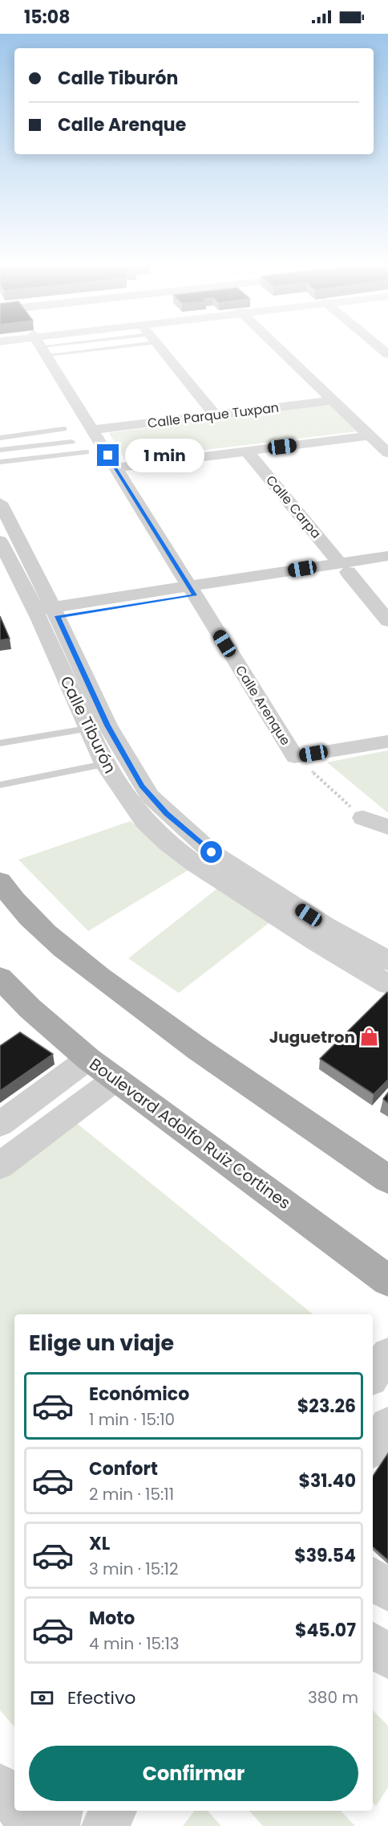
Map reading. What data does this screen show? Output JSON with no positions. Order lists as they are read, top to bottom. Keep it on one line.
{"streets":{"main road":["Boulevard Adolfo Ruiz Cortines"],"street":["Calle Parque Tuxpan","Calle Carpa","Calle Arenque","Calle Tiburón"]},"crossings":[["Calle Parque Tuxpan","Calle Arenque"]],"places":{"shop":["Juguetron"]},"page":{"status":"15:08","banner":["Calle Tiburón","Calle Arenque"],"bubble":"1 min","heading":"Elige un viaje","list":[{"name":"Económico","note":"1 min · 15:10","value":"$23.26"},{"name":"Confort","note":"2 min · 15:11","value":"$31.40"},{"name":"XL","note":"3 min · 15:12","value":"$39.54"},{"name":"Moto","note":"4 min · 15:13","value":"$45.07"}],"pay":["Efectivo","380 m"],"buttons":"Confirmar"}}
